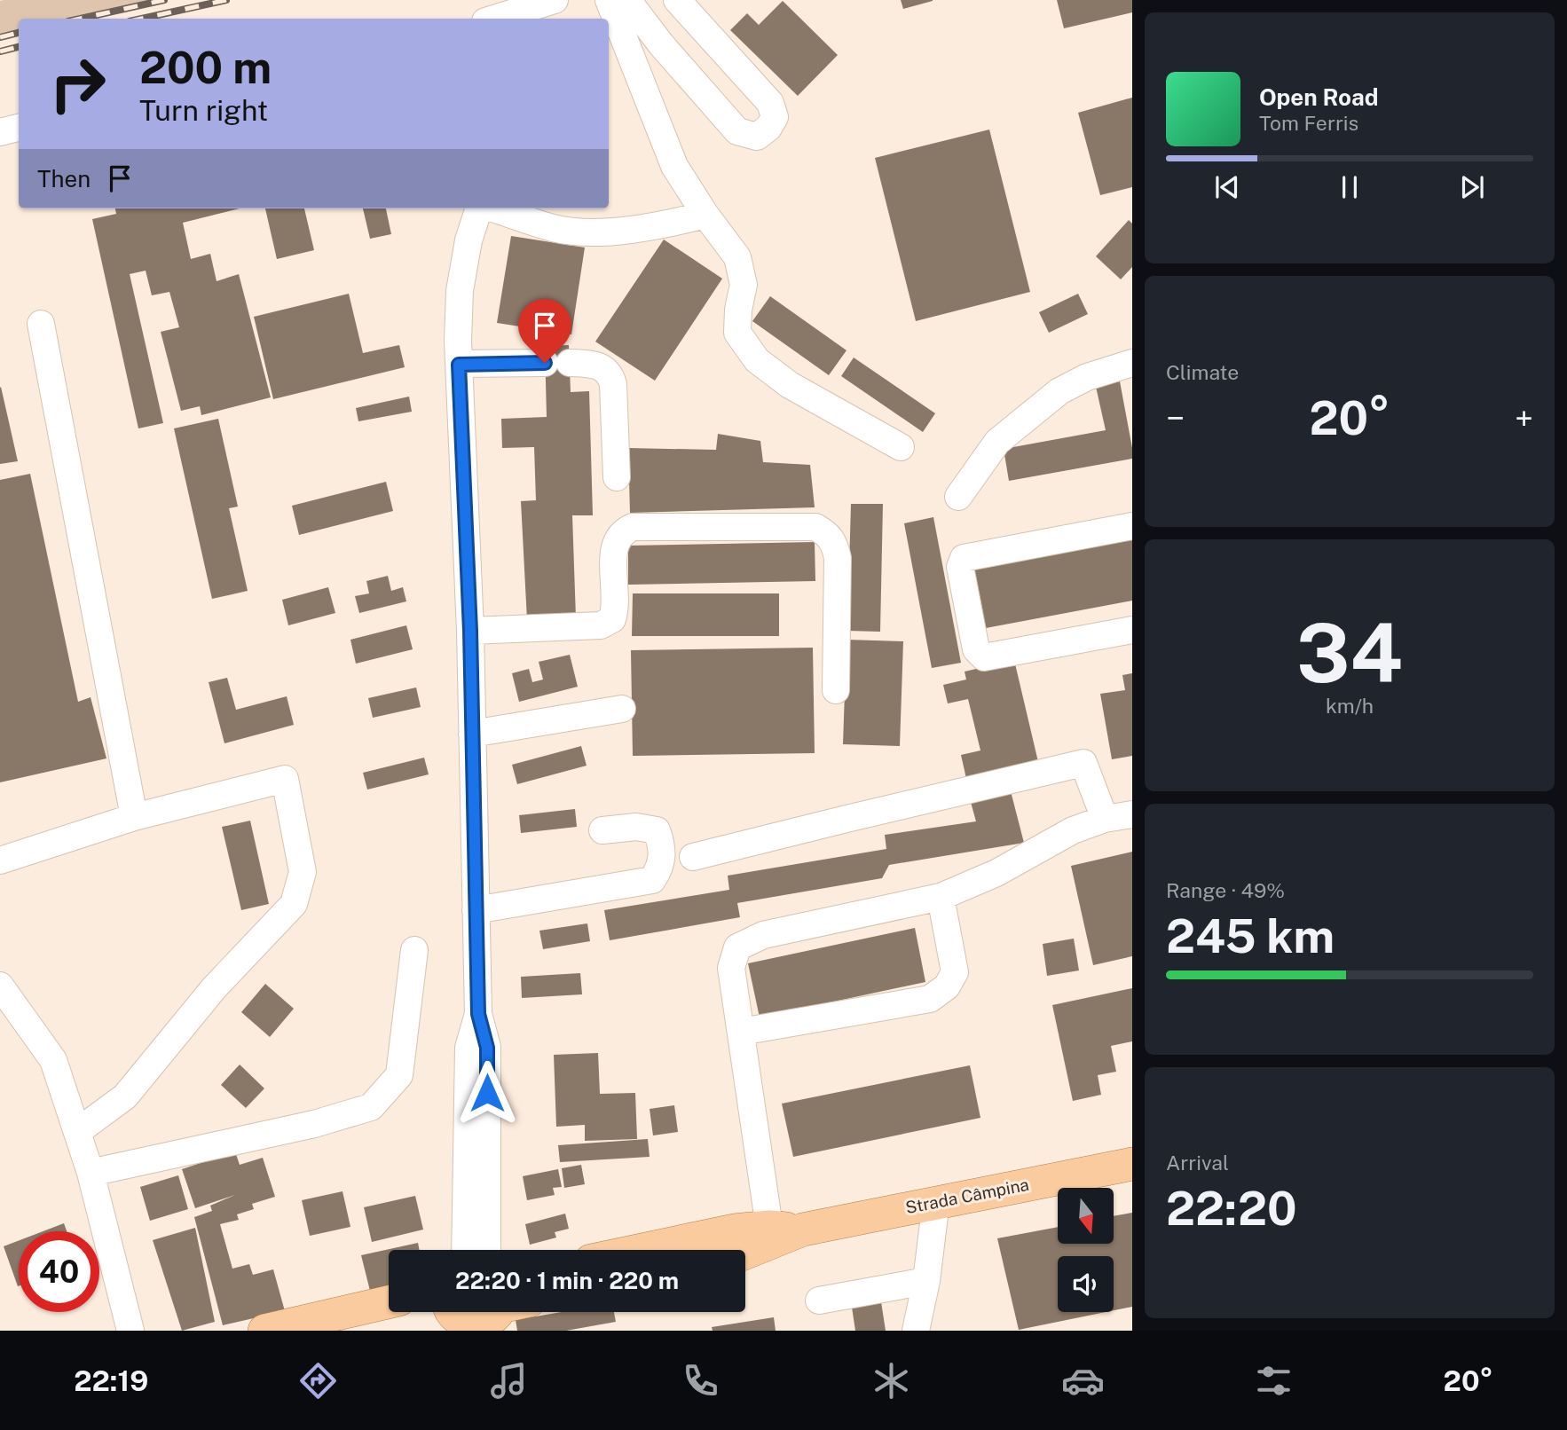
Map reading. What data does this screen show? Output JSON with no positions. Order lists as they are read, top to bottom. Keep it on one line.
{"streets":{"main road":["Strada Câmpina"]},"north":"bottom","page":{"turn":["200 m","Turn right"],"song":["Open Road","Tom Ferris"],"then":"Then","tile":["Climate",["34","km/h"],["Range · 49%","245 km"],["Arrival","22:20"]],"heat":["−","20°","+"],"limit":"40","trip":"22:20 · 1 min · 220 m","tabs":["22:19","20°"]}}
